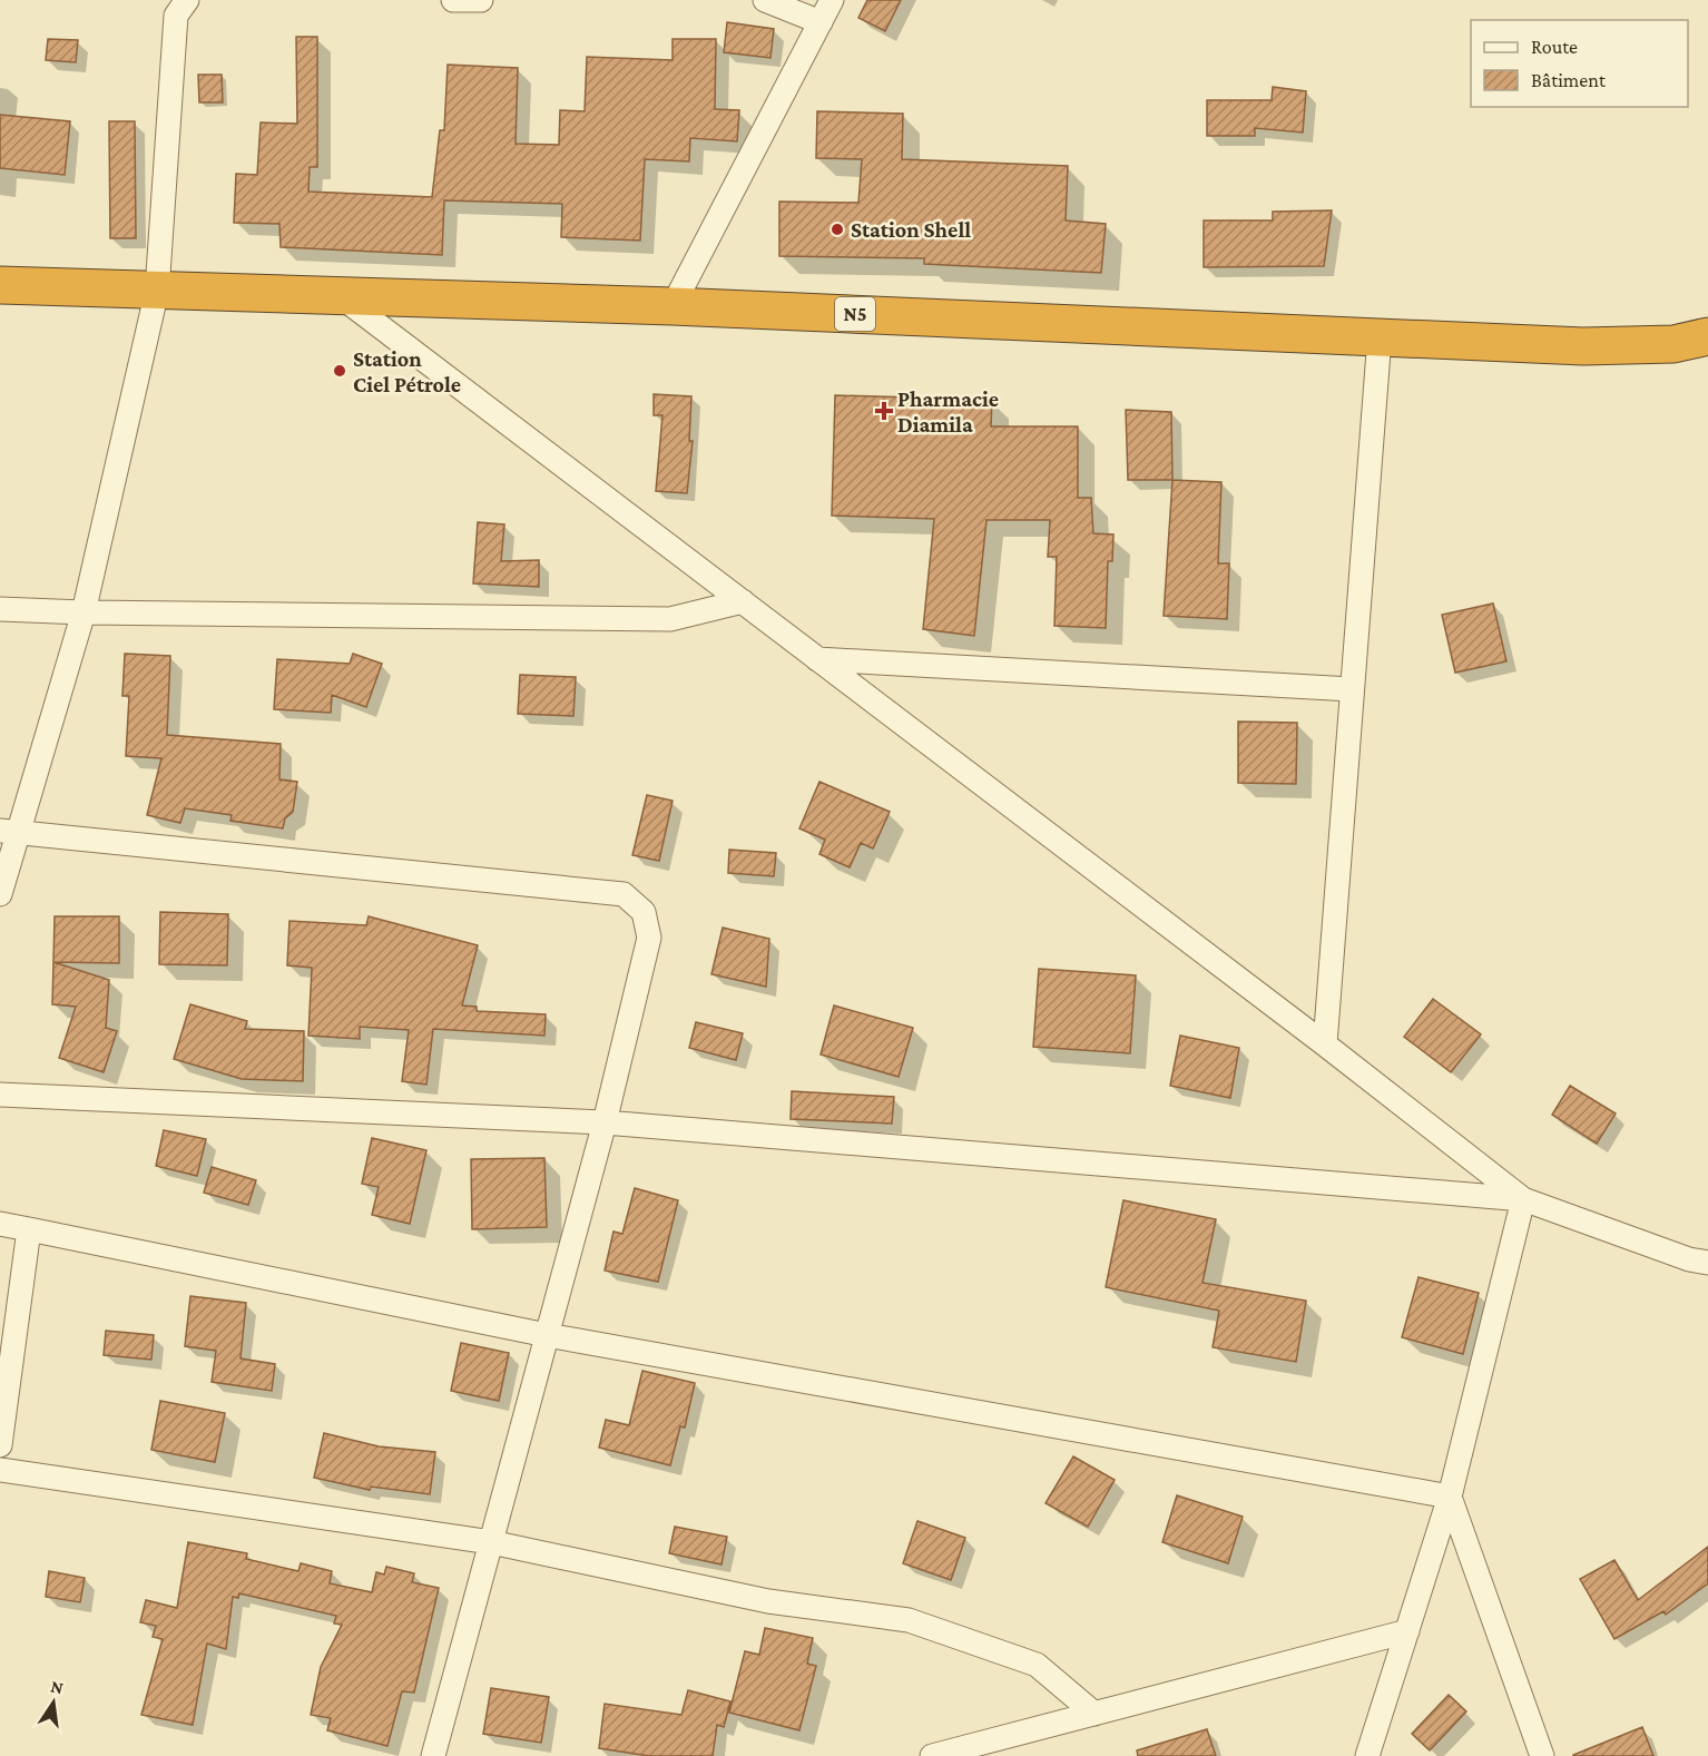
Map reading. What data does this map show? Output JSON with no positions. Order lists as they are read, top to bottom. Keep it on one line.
{"streets":{"highway":["N5"]},"places":{"other":["Station Shell","Station Ciel Pétrole"],"health":["Pharmacie Diamila"]},"legend":["Route","Bâtiment"],"north":"top"}
